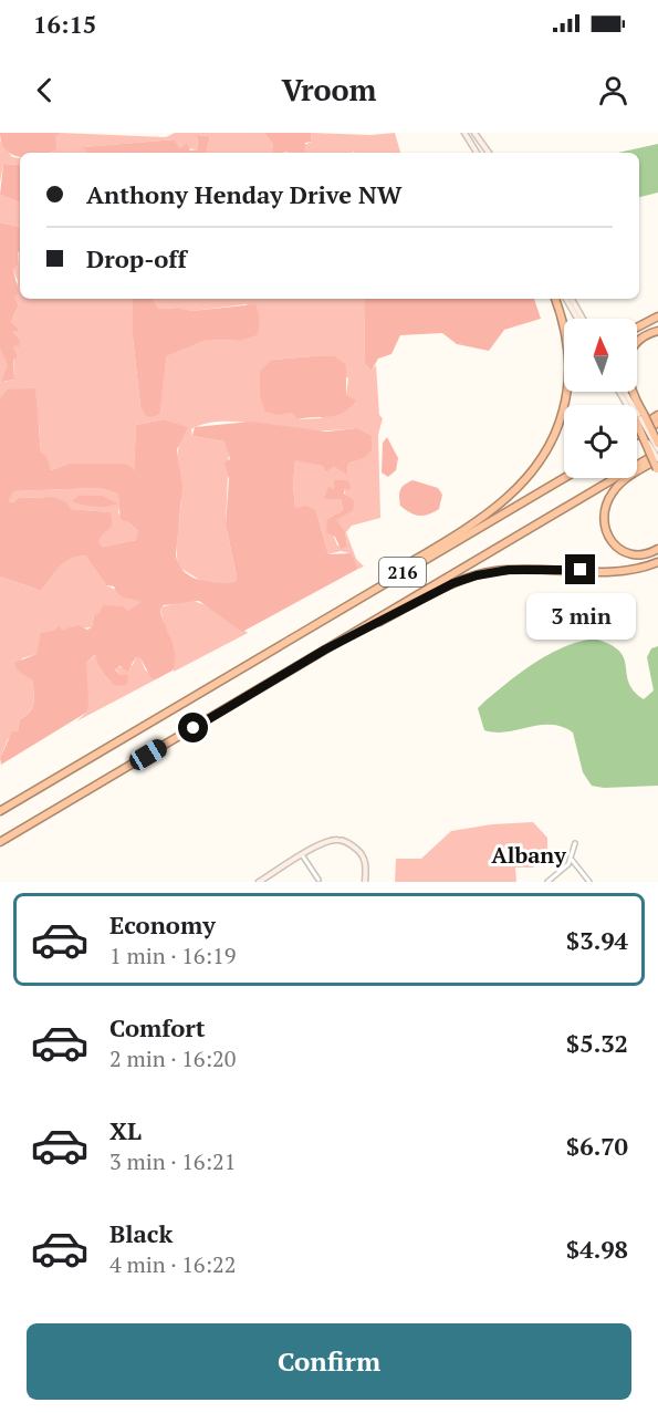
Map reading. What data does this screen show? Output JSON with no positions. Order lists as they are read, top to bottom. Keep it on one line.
{"streets":{"highway":["216"]},"districts":["Albany"],"north":"top","page":{"status":"16:15","header":"Vroom","banner":["Anthony Henday Drive NW","Drop-off"],"bubble":"3 min","list":[{"name":"Economy","note":"1 min · 16:19","value":"$3.94"},{"name":"Comfort","note":"2 min · 16:20","value":"$5.32"},{"name":"XL","note":"3 min · 16:21","value":"$6.70"},{"name":"Black","note":"4 min · 16:22","value":"$4.98"}],"buttons":"Confirm"}}
